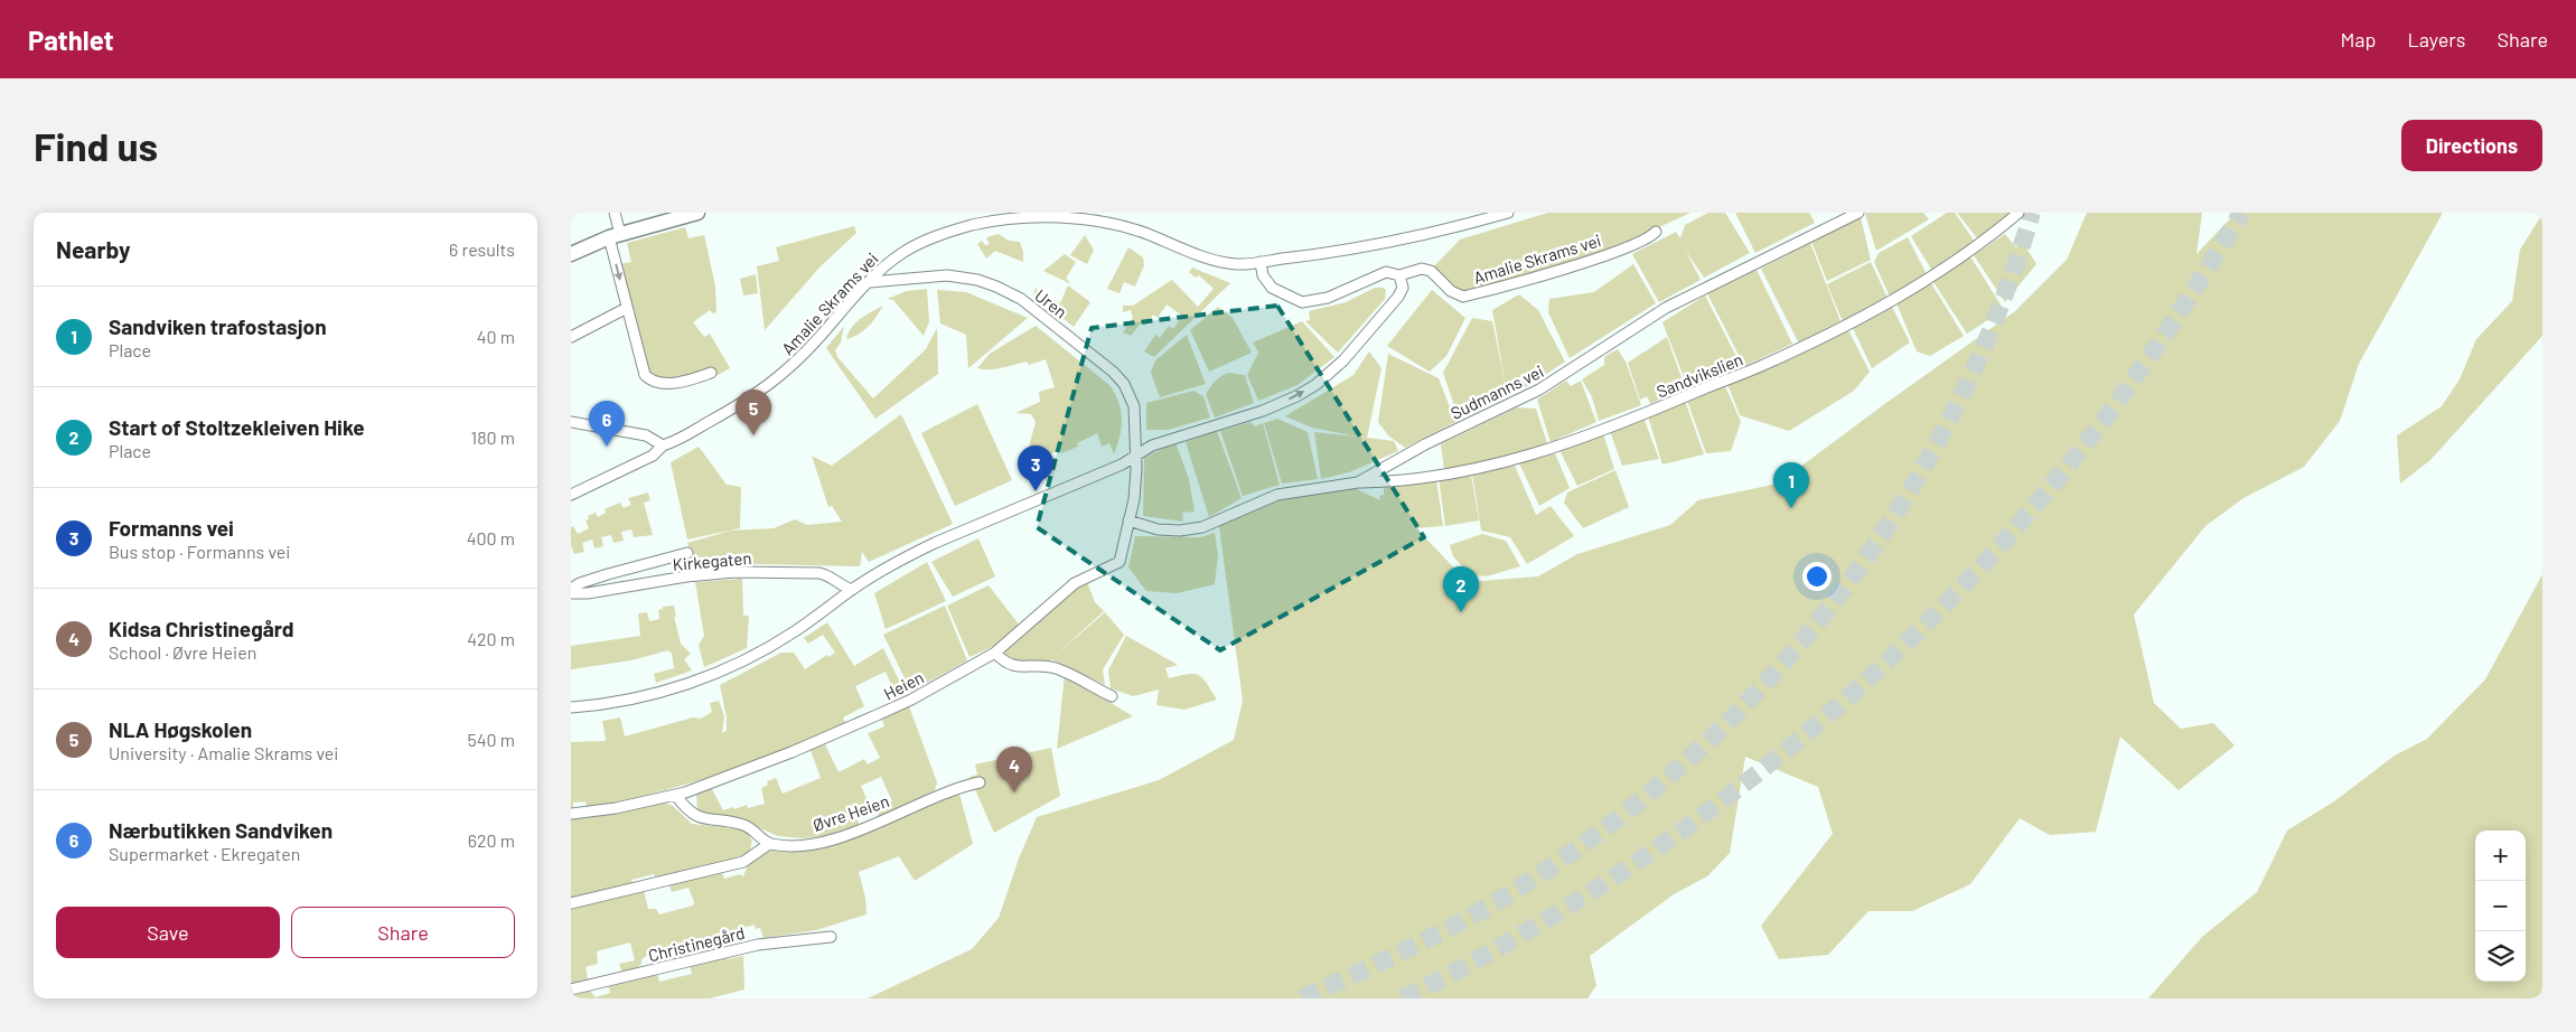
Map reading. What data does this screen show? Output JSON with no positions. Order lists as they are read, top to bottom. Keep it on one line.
{"streets":{"street":["Amalie Skrams vei","Uren","Sandvikslien","Sudmanns vei","Kirkegaten","Heien","Øvre Heien","Christinegård"]},"crossings":[["Amalie Skrams vei","Uren"],["Uren","Heien"],["Sandvikslien","Sudmanns vei"],["Sudmanns vei","Heien"]],"page":{"header":"Pathlet","nav":["Map","Layers","Share"],"buttons":["Directions",["Save","Share"]],"title":"Find us","heading":["Nearby","6 results"],"list":[{"mark":"1","name":"Sandviken trafostasjon","note":"Place","value":"40 m"},{"mark":"2","name":"Start of Stoltzekleiven Hike","note":"Place","value":"180 m"},{"mark":"3","name":"Formanns vei","note":"Bus stop · Formanns vei","value":"400 m"},{"mark":"4","name":"Kidsa Christinegård","note":"School · Øvre Heien","value":"420 m"},{"mark":"5","name":"NLA Høgskolen","note":"University · Amalie Skrams vei","value":"540 m"},{"mark":"6","name":"Nærbutikken Sandviken","note":"Supermarket · Ekregaten","value":"620 m"}],"pins":["5","6","3","1","2","4"],"map_buttons":["+","−"]}}
